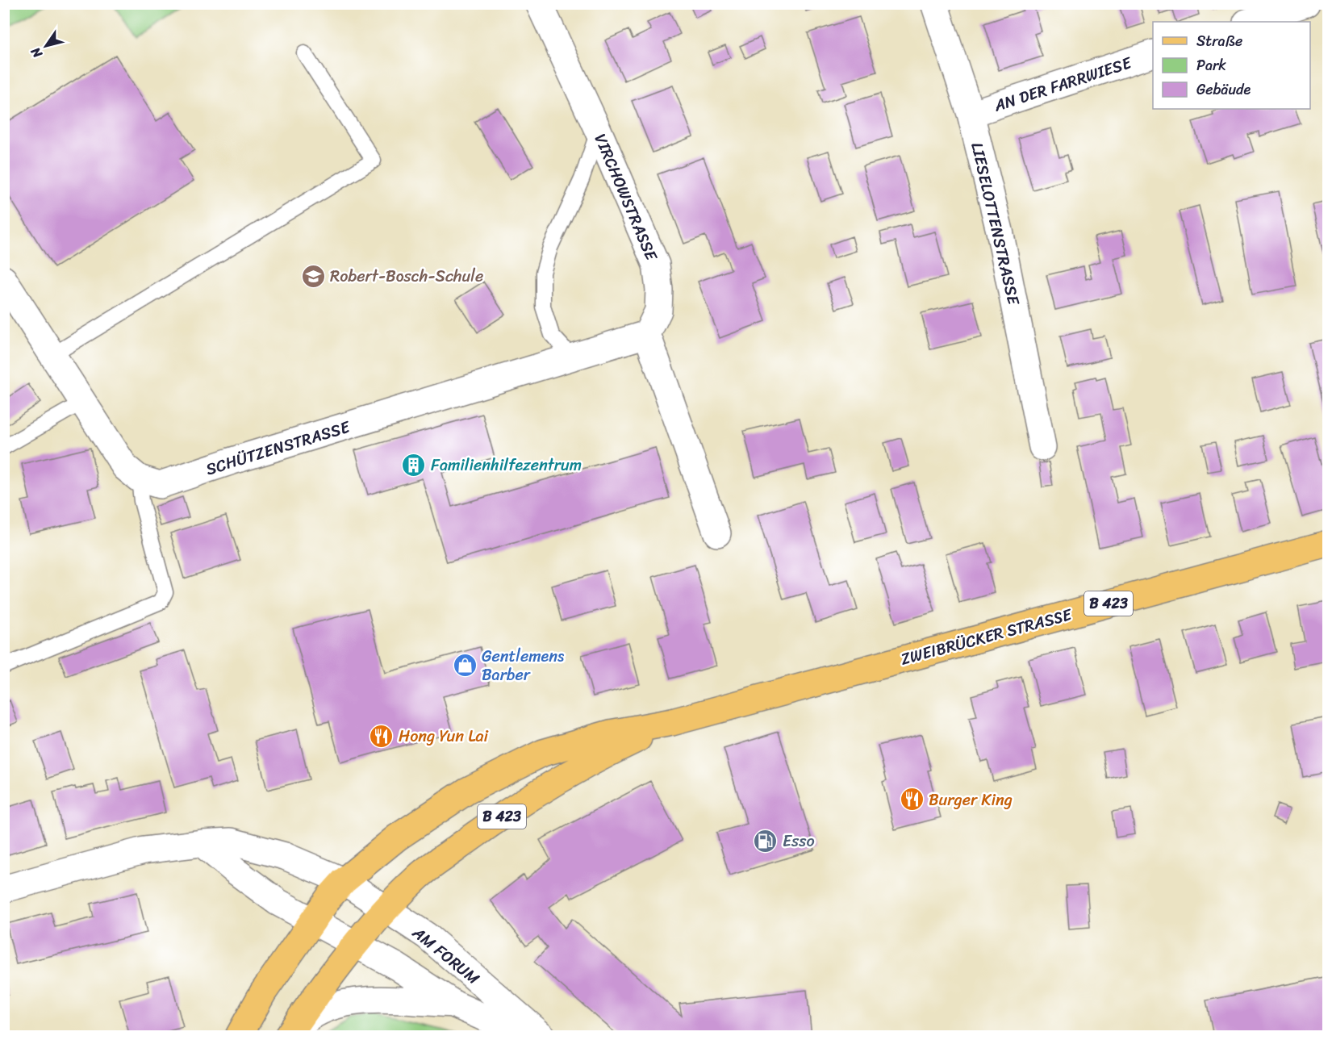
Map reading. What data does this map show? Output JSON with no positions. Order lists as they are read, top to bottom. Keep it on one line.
{"streets":{"main road":["B 423","ZWEIBRÜCKER STRASSE"],"street":["AN DER FARRWIESE","VIRCHOWSTRASSE","LIESELOTTENSTRASSE","SCHÜTZENSTRASSE","AM FORUM"]},"crossings":[["AN DER FARRWIESE","LIESELOTTENSTRASSE"],["VIRCHOWSTRASSE","SCHÜTZENSTRASSE"],["B 423","ZWEIBRÜCKER STRASSE"],["B 423","AM FORUM"],["ZWEIBRÜCKER STRASSE","AM FORUM"]],"places":{"school or university":["Robert-Bosch-Schule"],"building":["Familienhilfezentrum"],"shop":["Gentlemens Barber"],"restaurant":["Hong Yun Lai","Burger King"],"fuel station":["Esso"]},"legend":["Straße","Park","Gebäude"],"north":"bottom left"}
